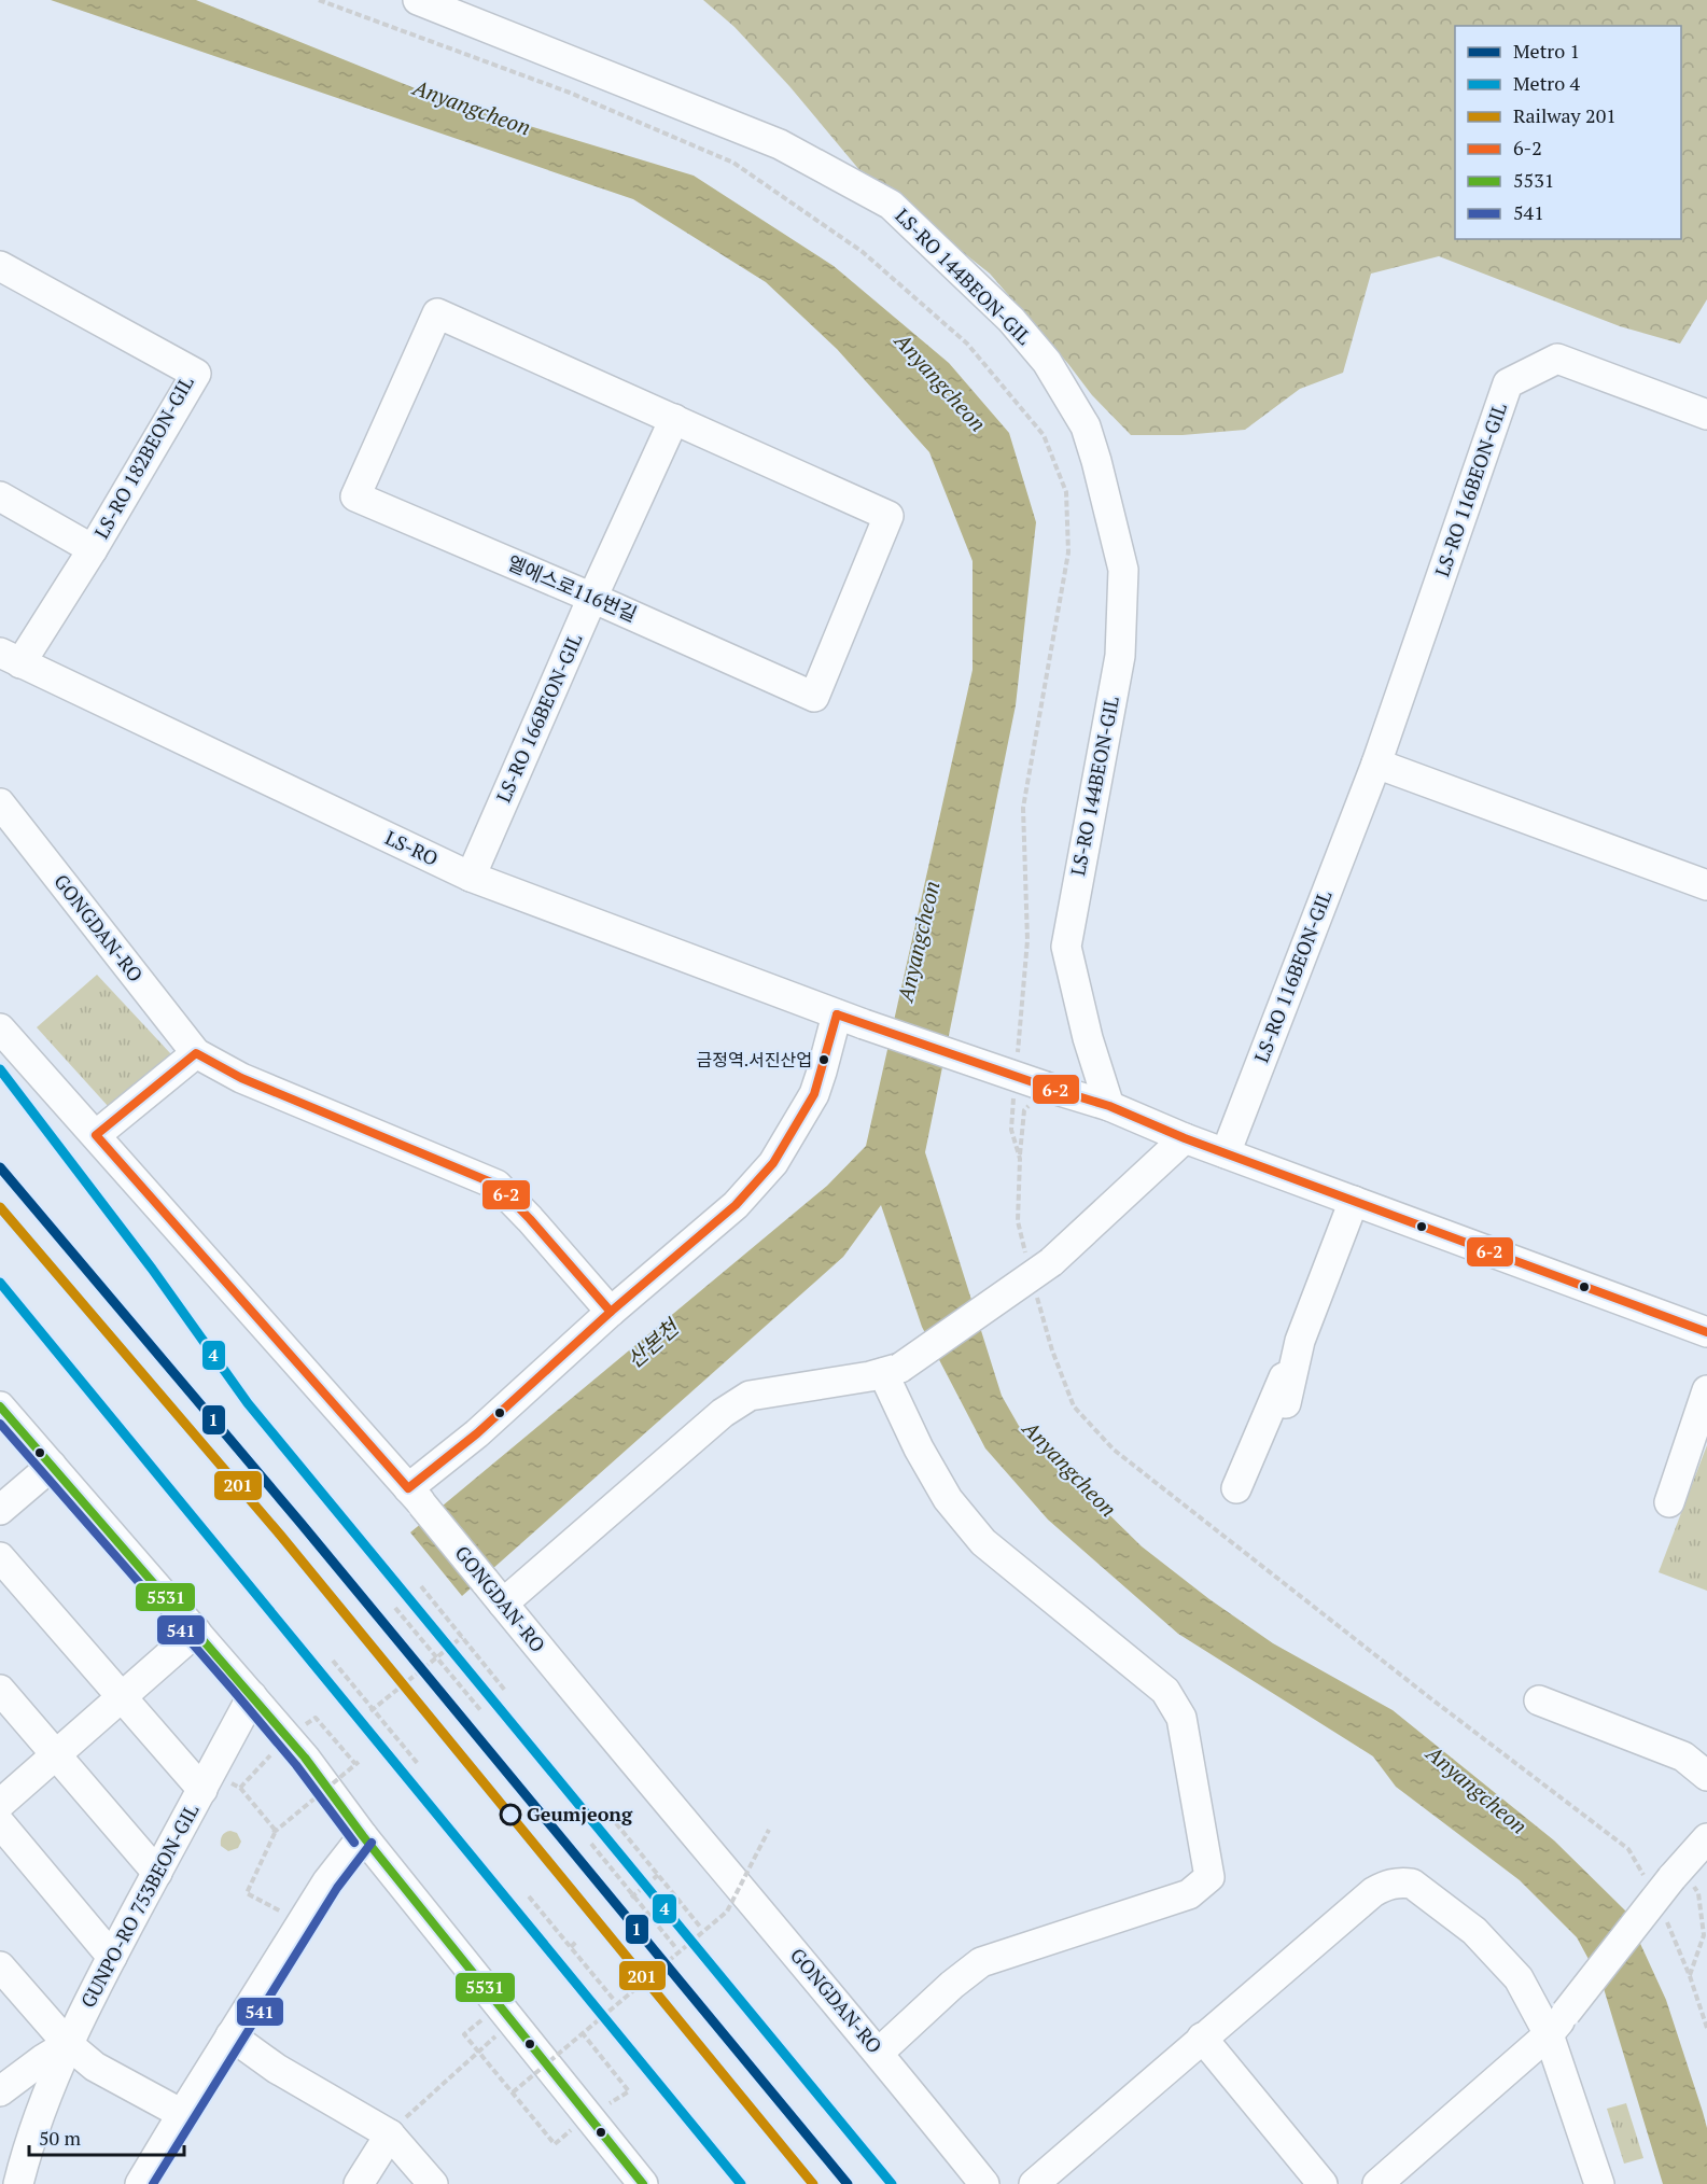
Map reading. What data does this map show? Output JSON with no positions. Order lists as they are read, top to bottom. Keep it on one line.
{"streets":{"street":["LS-RO 144BEON-GIL","LS-RO 182BEON-GIL","LS-RO 116BEON-GIL","엘에스로116번길","LS-RO 166BEON-GIL","LS-RO","GONGDAN-RO","GUNPO-RO 753BEON-GIL"]},"crossings":[["LS-RO 182BEON-GIL","LS-RO"],["엘에스로116번길","LS-RO 166BEON-GIL"],["LS-RO 166BEON-GIL","LS-RO"]],"water":["Anyangcheon","산본천"],"places":["금정역.서진산업","Geumjeong"],"lines":["transit line 6-2","metro line 4","metro line 1","rail line 201","transit line 5531","transit line 541"],"legend":["Metro 1","Metro 4","Railway 201","6-2","5531","541"],"scale_bar":"50 m"}
